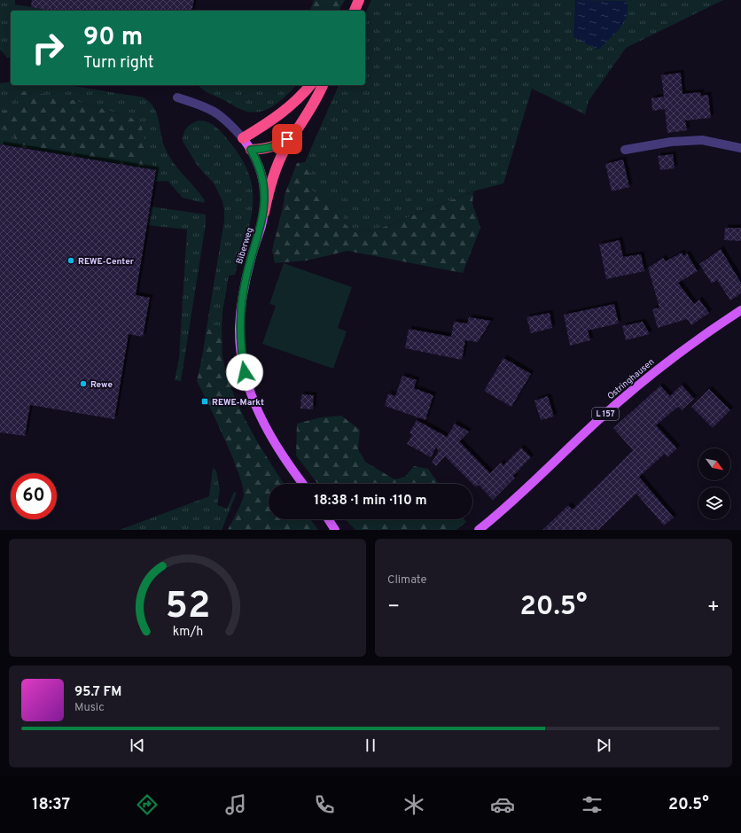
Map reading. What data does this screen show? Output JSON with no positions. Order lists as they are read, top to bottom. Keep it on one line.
{"streets":{"main road":["Biberweg","Ostringhausen","L 157"]},"places":{"other":["REWE-Center","Rewe"],"transit":["REWE-Markt"]},"north":"bottom right","page":{"turn":["90 m","Turn right"],"limit":"60","trip":"18:38 · 1 min · 110 m","tile":"Climate","heat":["−","20.5°","+"],"song":["95.7 FM","Music"],"tabs":["18:37","20.5°"],"gauge":["52","km/h"]}}
